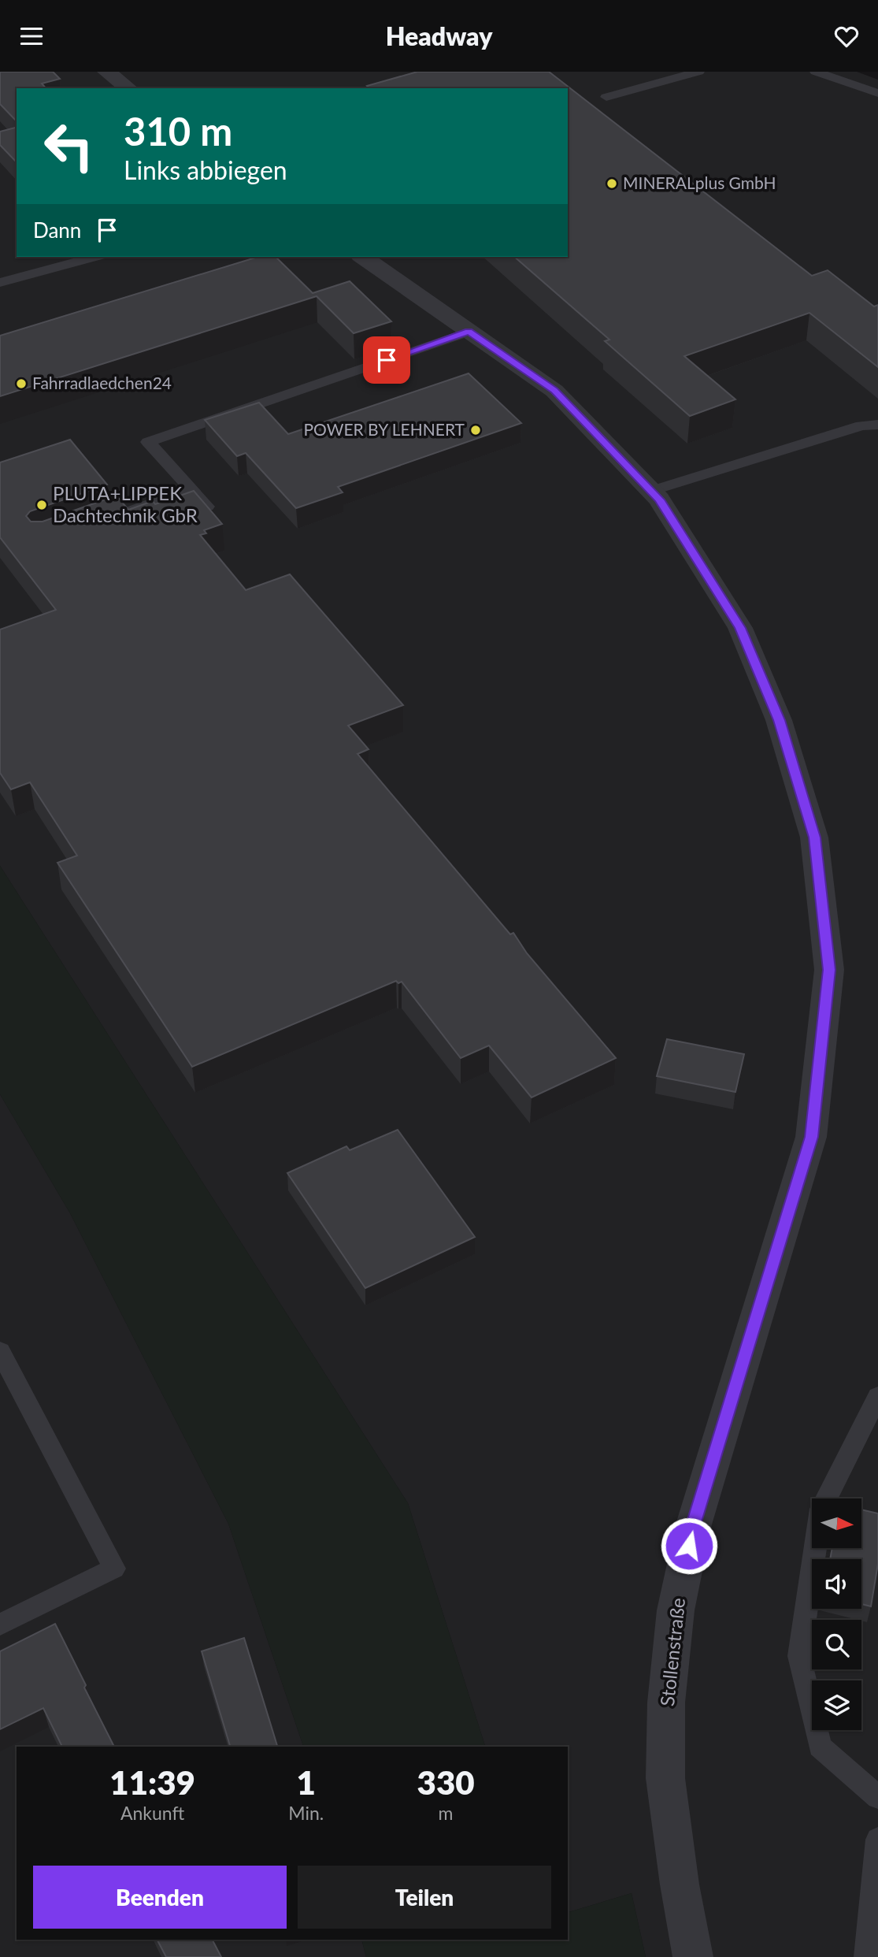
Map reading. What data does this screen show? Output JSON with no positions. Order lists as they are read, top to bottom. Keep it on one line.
{"streets":{"street":["Stollenstraße"]},"places":["MINERALplus GmbH","Fahrradlaedchen24","POWER BY LEHNERT","PLUTA+LIPPEK Dachtechnik GbR"],"north":"right","page":{"header":"Headway","turn":["310 m","Links abbiegen"],"then":"Dann","eta":["11:39","Ankunft","1","Min.","330","m"],"buttons":["Beenden","Teilen"]}}
